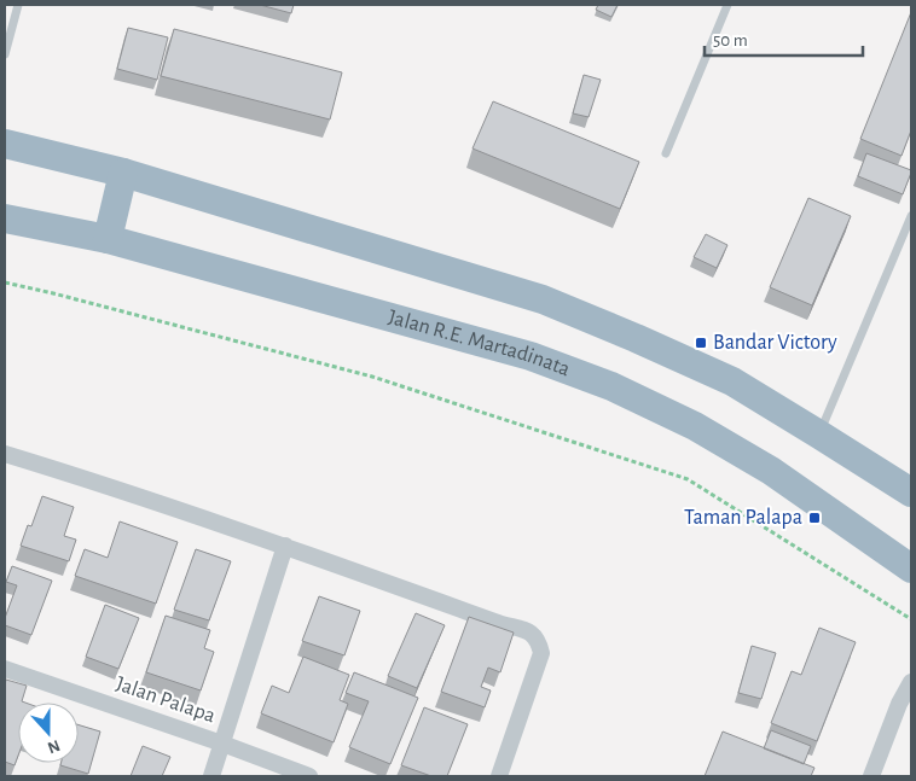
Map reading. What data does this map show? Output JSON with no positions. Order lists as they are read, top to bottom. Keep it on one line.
{"streets":{"highway":["Jalan R.E. Martadinata"],"street":["Jalan Palapa"]},"places":{"transit":["Bandar Victory","Taman Palapa"]},"scale_bar":"50 m","north":"bottom"}
